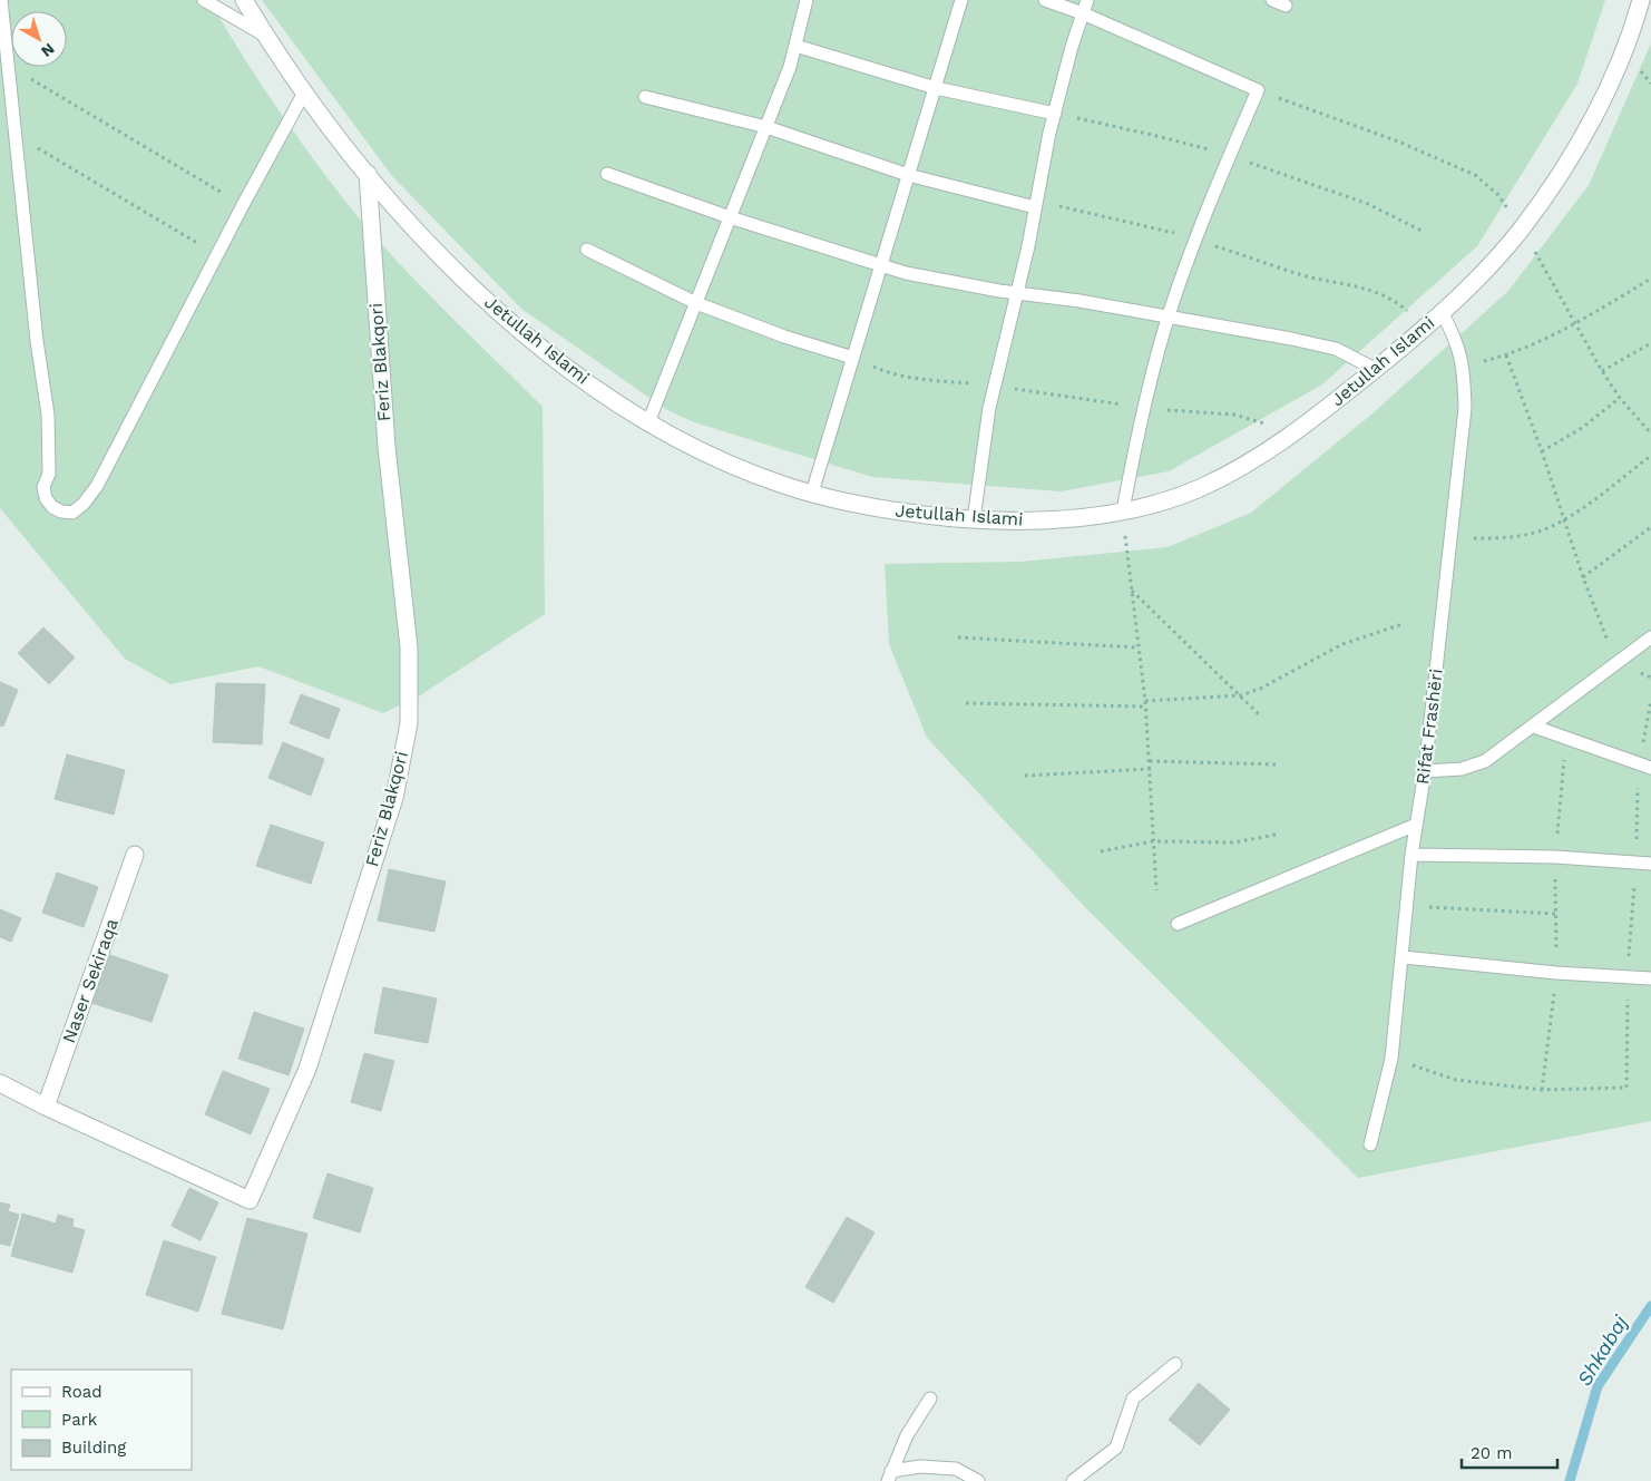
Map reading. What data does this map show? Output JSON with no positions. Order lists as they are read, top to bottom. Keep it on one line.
{"streets":{"street":["Jetullah Islami","Feriz Blakqori","Naser Sekiraqa"],"lane":["Rifat Frashëri"]},"crossings":[["Jetullah Islami","Feriz Blakqori"],["Jetullah Islami","Rifat Frashëri"],["Feriz Blakqori","Naser Sekiraqa"]],"water":["Shkabaj"],"legend":["Road","Park","Building"],"scale_bar":"20 m","north":"bottom right"}
